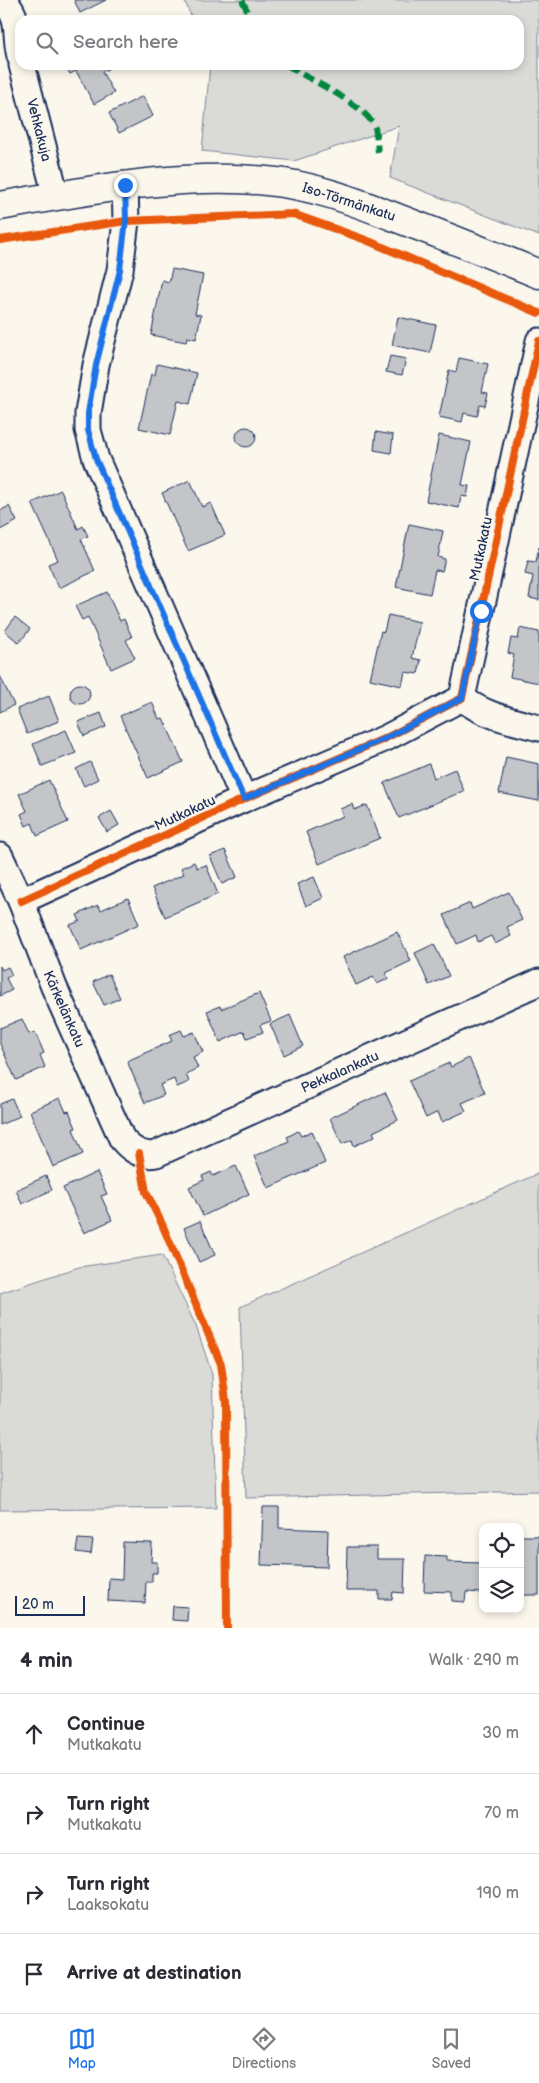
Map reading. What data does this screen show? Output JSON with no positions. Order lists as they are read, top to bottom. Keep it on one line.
{"streets":{"street":["Vehkakuja","Iso-Törmänkatu","Mutkakatu","Kärkelänkatu","Pekkalankatu"]},"crossings":[["Vehkakuja","Iso-Törmänkatu"],["Mutkakatu","Kärkelänkatu"],["Kärkelänkatu","Pekkalankatu"]],"scale_bar":"20 m","page":{"search":"Search here","scale":"20 m","heading":["4 min","Walk · 290 m"],"list":[["Continue","Mutkakatu","30 m"],["Turn right","Mutkakatu","70 m"],["Turn right","Laaksokatu","190 m"],"Arrive at destination"],"nav":["Map","Directions","Saved"]}}
